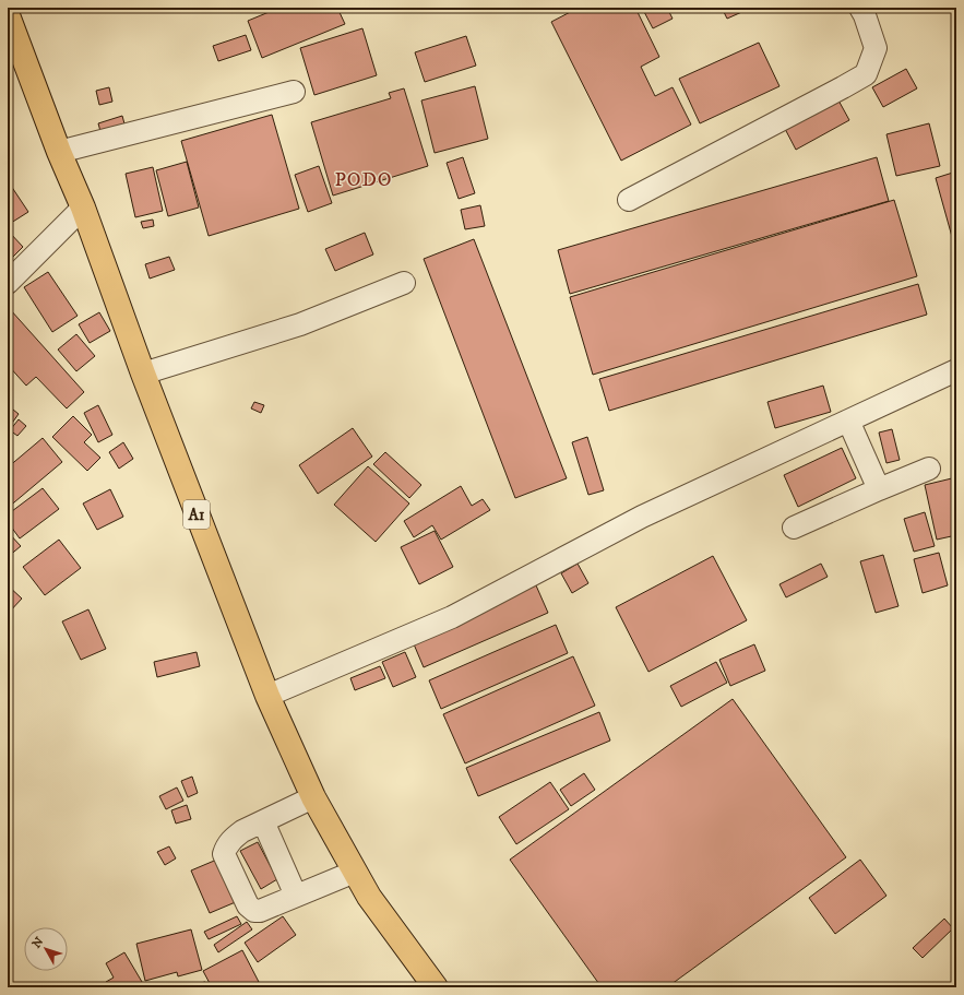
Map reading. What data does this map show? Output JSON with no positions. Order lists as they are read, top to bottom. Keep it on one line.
{"streets":{"highway":["A1"]},"districts":["PODO"],"north":"top left"}
